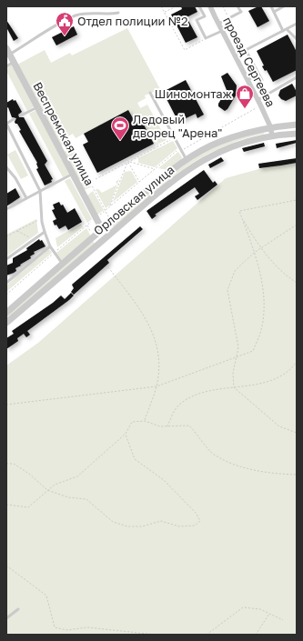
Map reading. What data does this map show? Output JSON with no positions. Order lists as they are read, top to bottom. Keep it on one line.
{"streets":{"street":["проезд Сергеева","Веспремская улица","Орловская улица"]},"crossings":[["проезд Сергеева","Орловская улица"],["Веспремская улица","Орловская улица"]],"places":{"public building":["Отдел полиции №2"],"shop":["Шиномонтаж"],"sports":["Ледовый дворец \"Арена\""]}}
